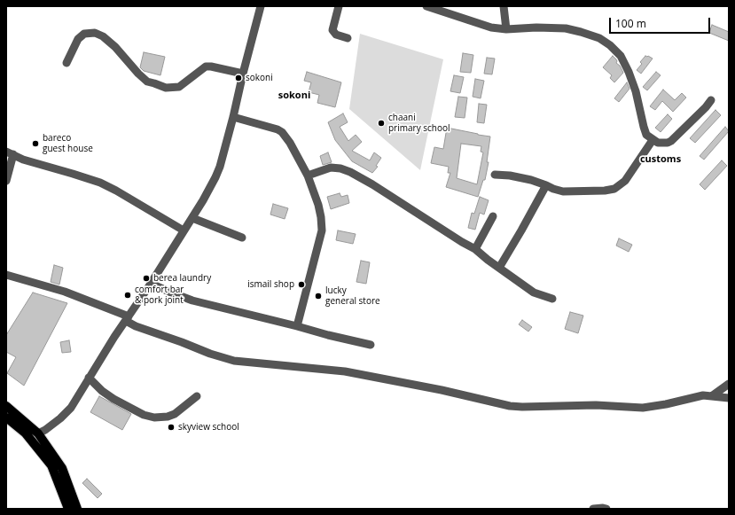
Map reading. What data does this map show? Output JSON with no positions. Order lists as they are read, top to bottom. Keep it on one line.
{"districts":["sokoni","customs"],"places":["sokoni","chaani primary school","bareco guest house","berea laundry","ismail shop","comfort bar & pork joint","lucky general store","skyview school"],"scale_bar":"100 m"}
